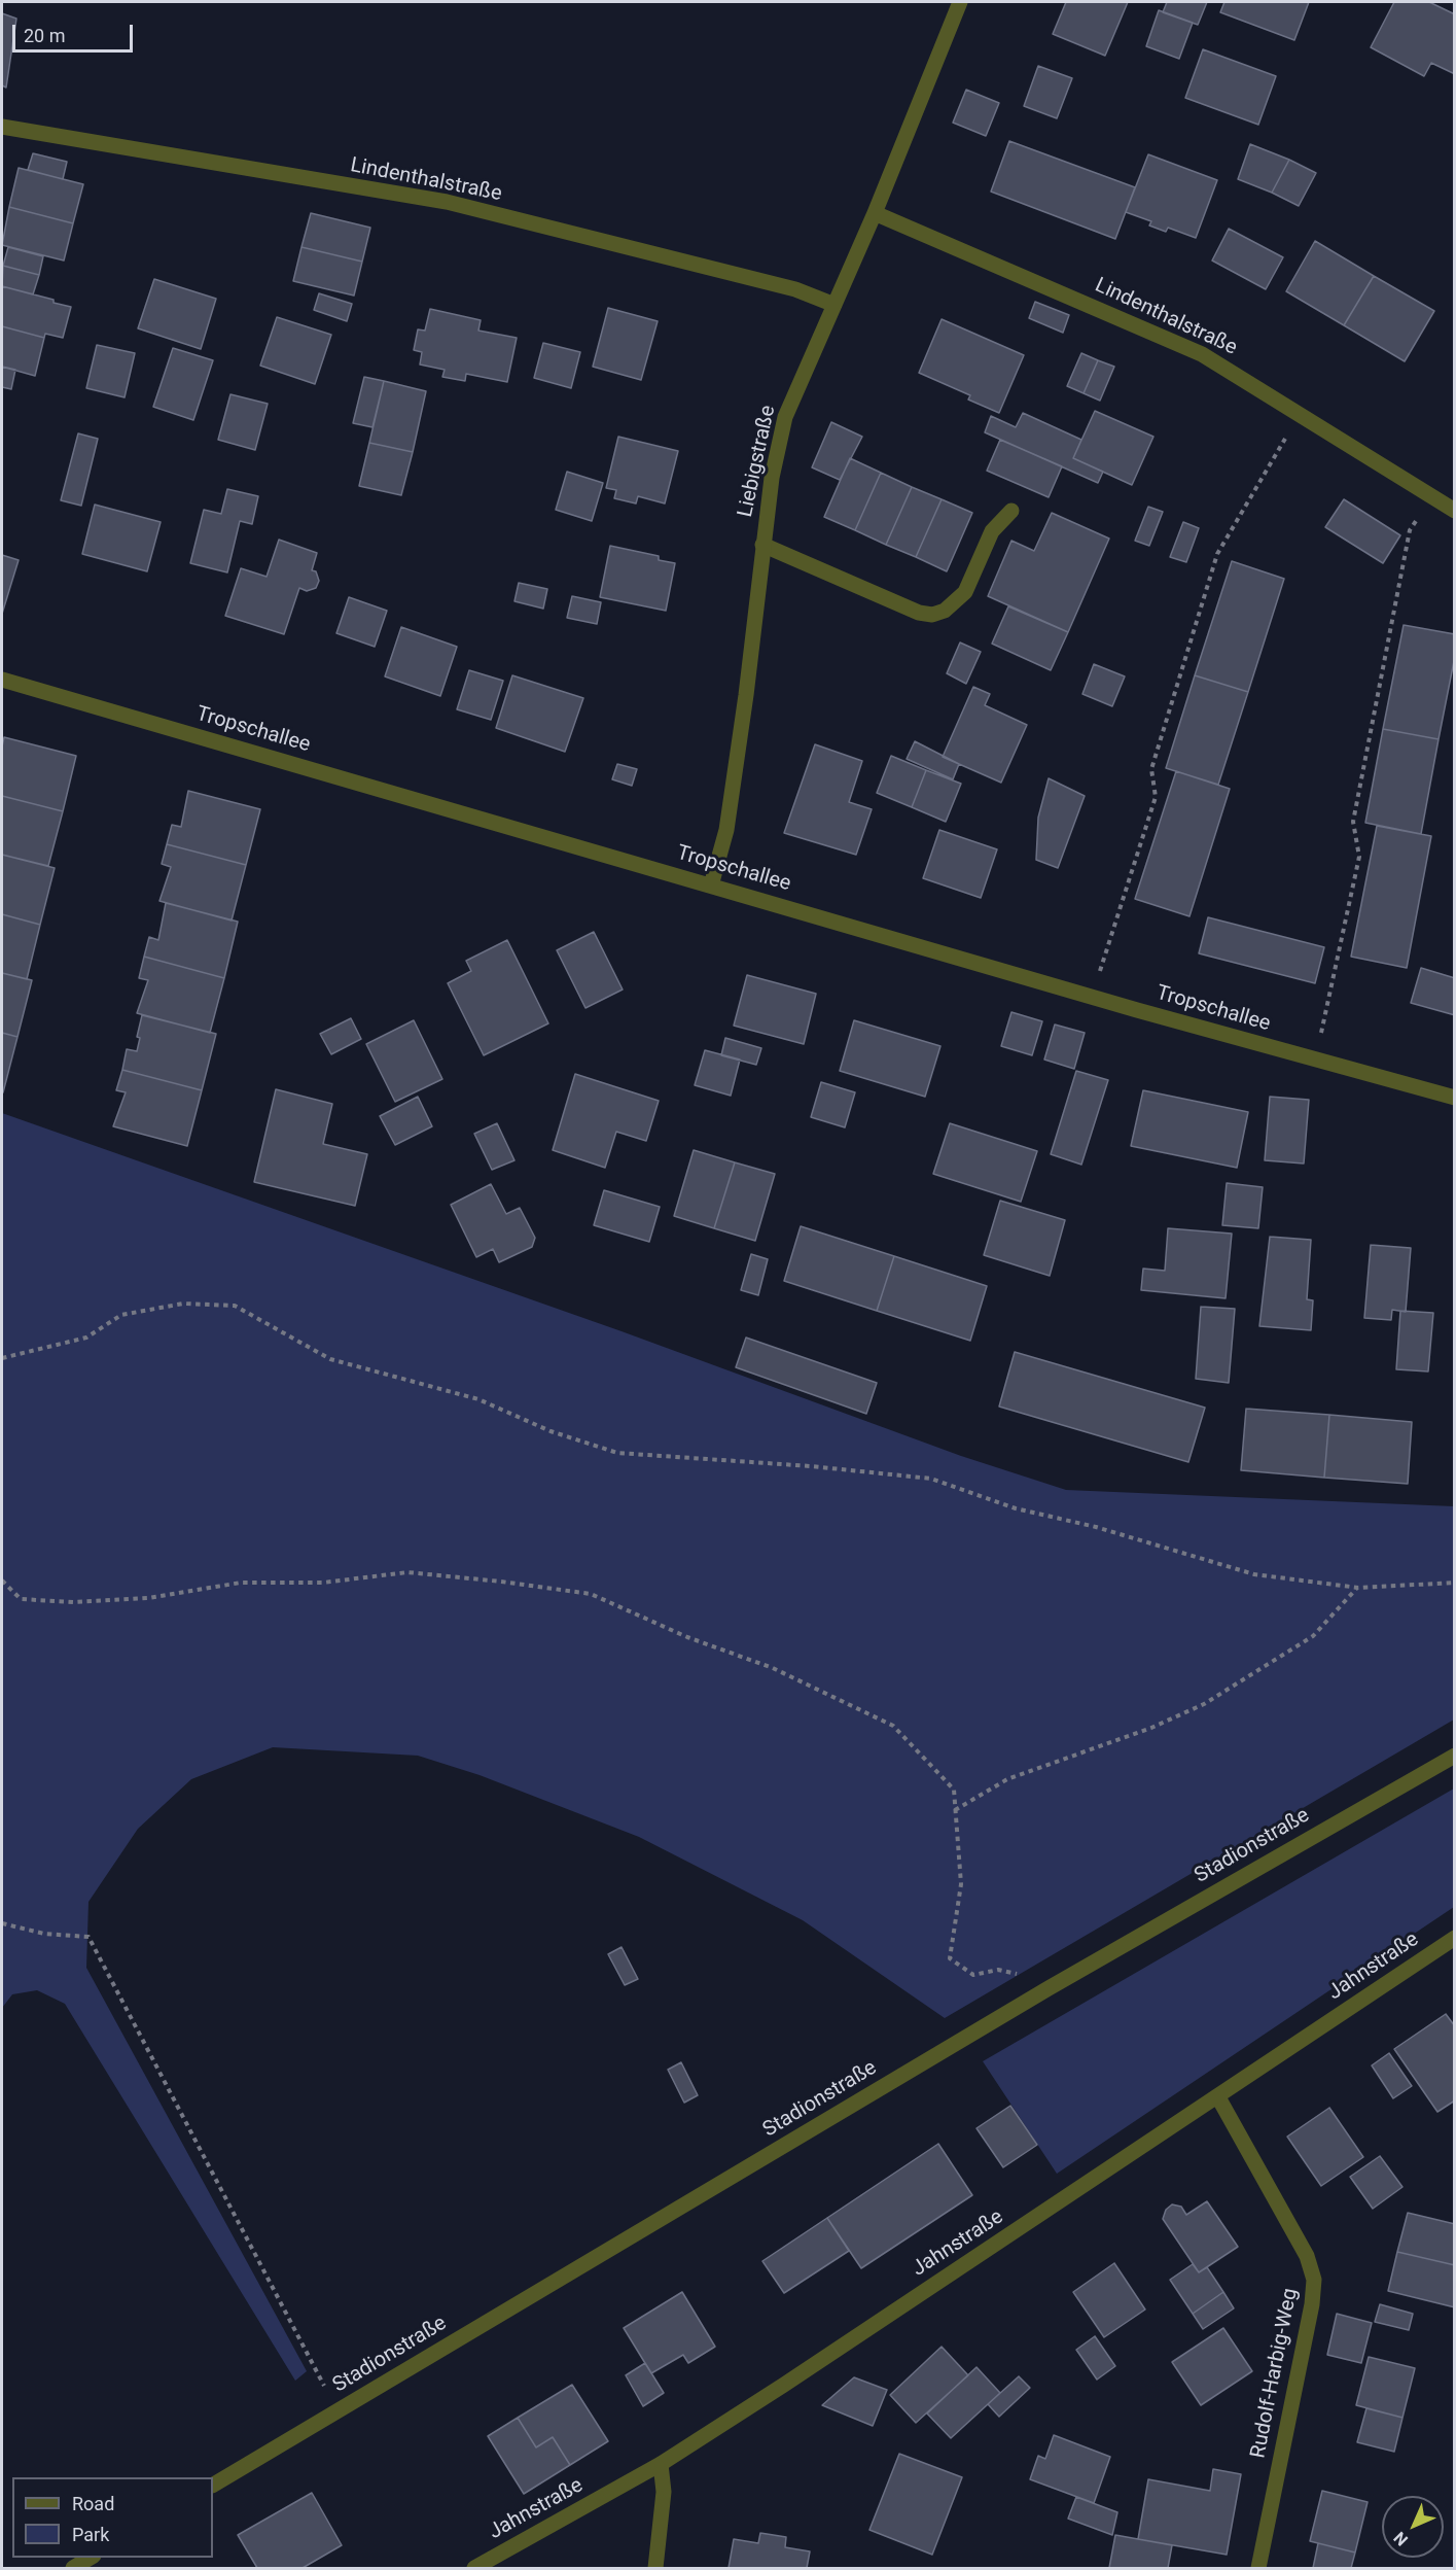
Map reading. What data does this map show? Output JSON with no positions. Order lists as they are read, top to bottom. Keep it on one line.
{"streets":{"street":["Lindenthalstraße","Liebigstraße","Tropschallee","Stadionstraße","Jahnstraße","Rudolf-Harbig-Weg"]},"crossings":[["Lindenthalstraße","Liebigstraße"],["Liebigstraße","Tropschallee"],["Jahnstraße","Rudolf-Harbig-Weg"]],"legend":["Road","Park"],"scale_bar":"20 m","north":"bottom left"}
